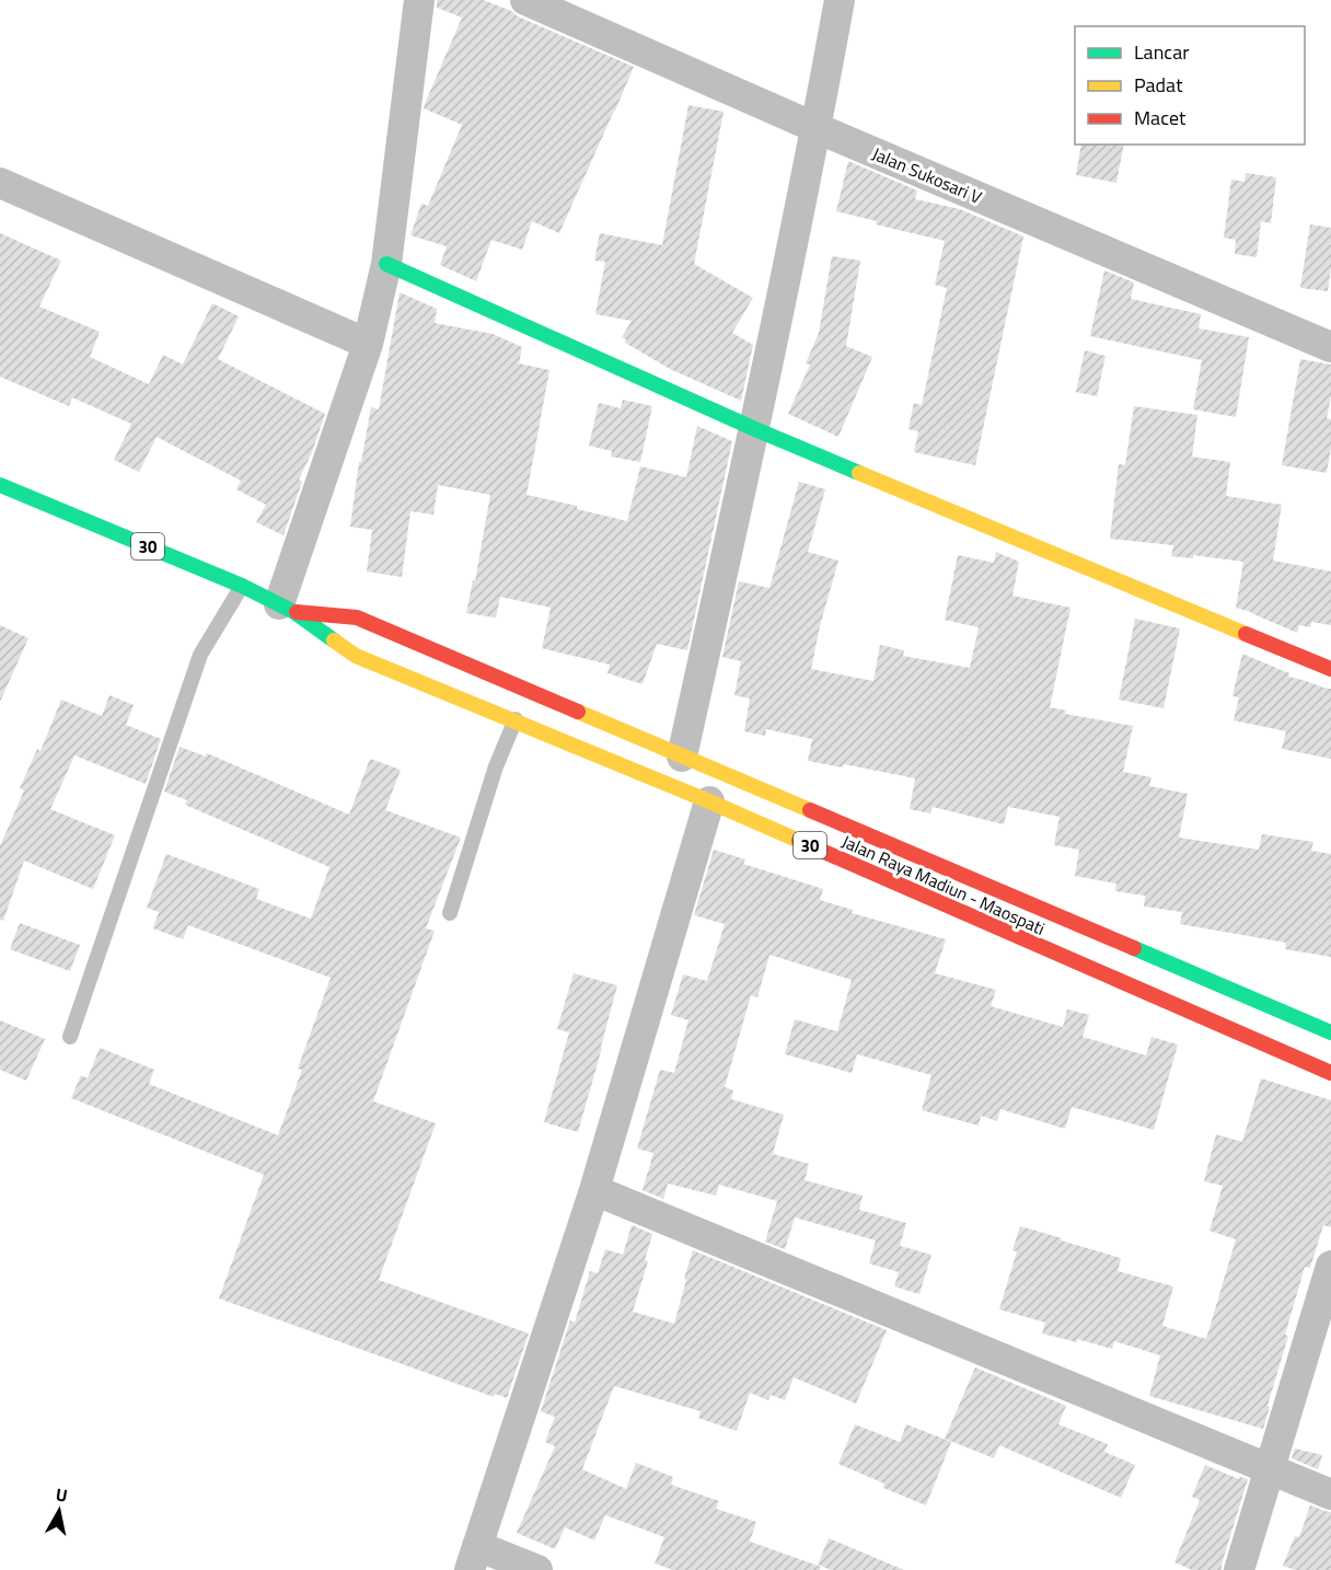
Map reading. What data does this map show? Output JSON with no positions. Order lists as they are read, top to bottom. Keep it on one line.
{"streets":{"main road":["30","Jalan Raya Madiun - Maospati"],"street":["Jalan Sukosari V"]},"legend":["Lancar","Padat","Macet"],"north":"top"}
